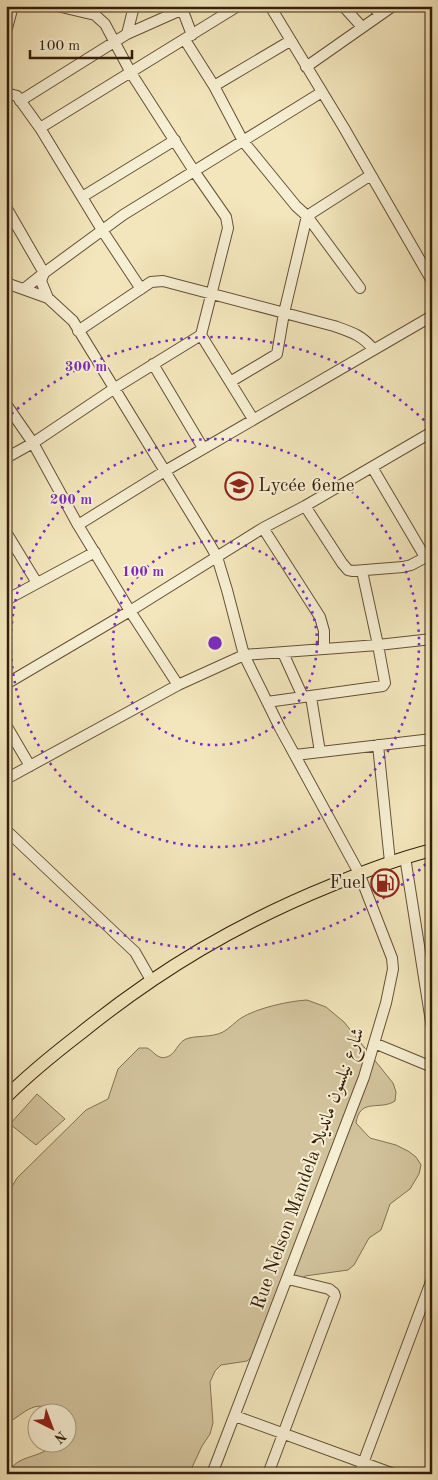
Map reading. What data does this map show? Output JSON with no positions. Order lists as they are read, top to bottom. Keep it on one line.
{"streets":{"street":["Rue Nelson Mandela شارع نيلسون مانديلا"]},"places":{"school or university":["Lycée 6eme"],"fuel station":["Fuel"]},"scale_bar":"100 m","north":"bottom right","rings":["300 m","200 m","100 m"]}
